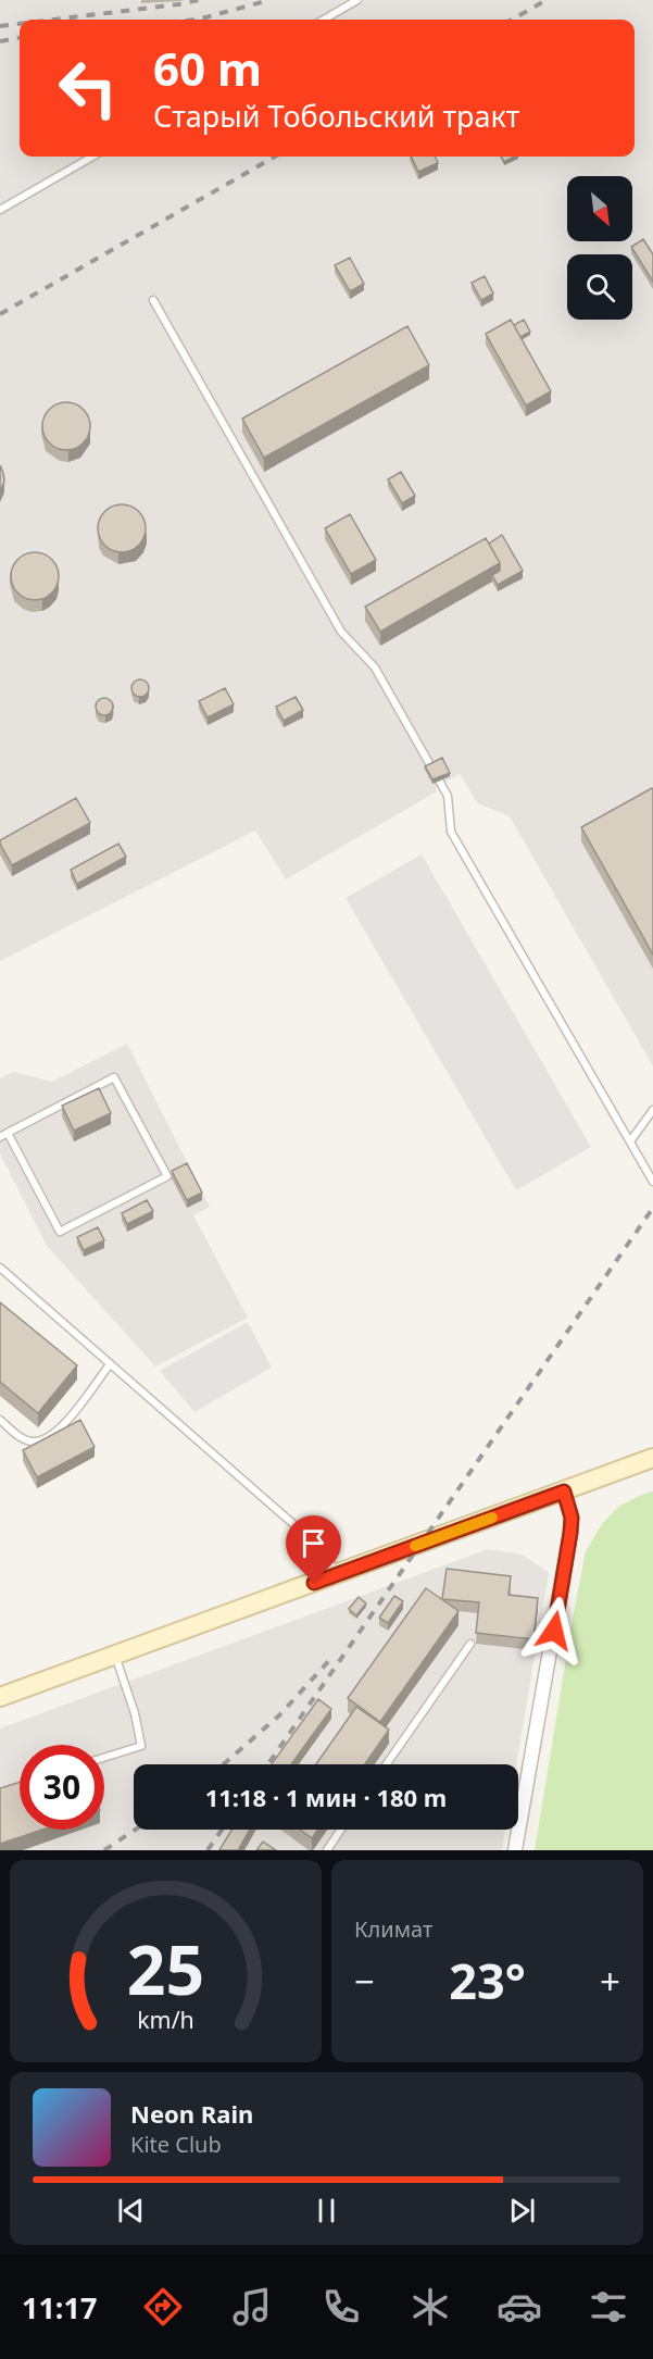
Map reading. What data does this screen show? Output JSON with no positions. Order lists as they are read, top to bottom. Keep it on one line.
{"north":"bottom right","page":{"turn":["60 m","Старый Тобольский тракт"],"limit":"30","trip":"11:18 · 1 мин · 180 m","tile":"Климат","heat":["−","23°","+"],"song":["Neon Rain","Kite Club"],"tabs":"11:17","gauge":["25","km/h"]}}
